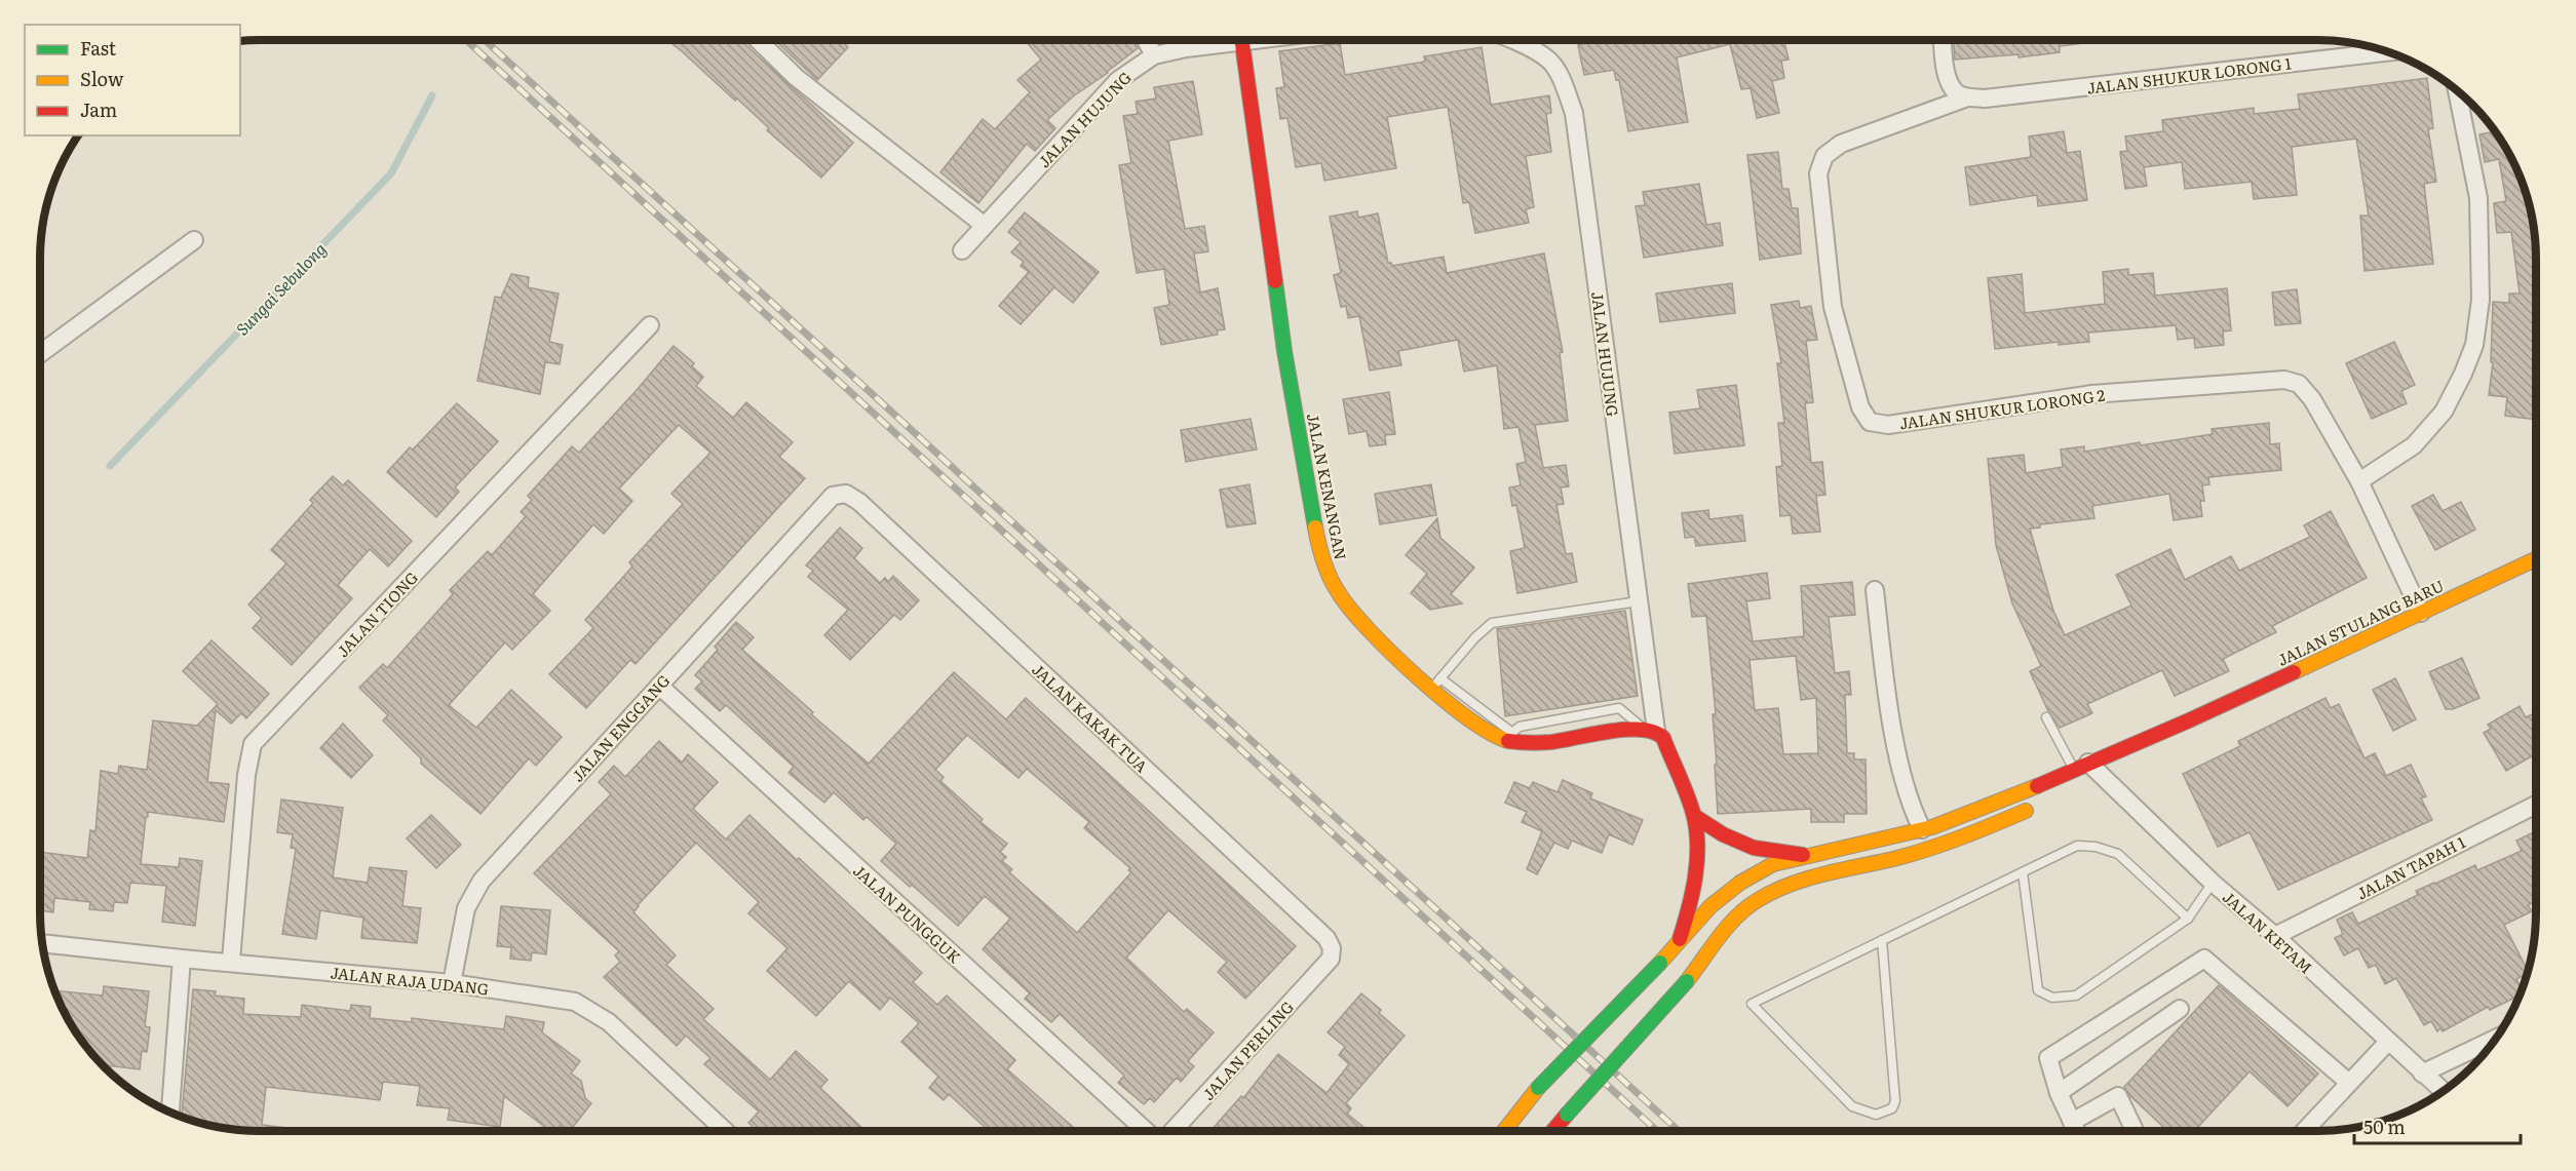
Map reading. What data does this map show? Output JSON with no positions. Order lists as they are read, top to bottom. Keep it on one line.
{"streets":{"main road":["JALAN KENANGAN","JALAN STULANG BARU"],"street":["JALAN SHUKUR LORONG 1","JALAN HUJUNG","JALAN SHUKUR LORONG 2","JALAN TIONG","JALAN KAKAK TUA","JALAN ENGGANG","JALAN TAPAH 1","JALAN PUNGGUK","JALAN KETAM","JALAN RAJA UDANG","JALAN PERLING"]},"crossings":[["JALAN SHUKUR LORONG 1","JALAN SHUKUR LORONG 2"],["JALAN HUJUNG","JALAN KENANGAN"],["JALAN TIONG","JALAN RAJA UDANG"],["JALAN STULANG BARU","JALAN KETAM"],["JALAN KAKAK TUA","JALAN ENGGANG"],["JALAN KAKAK TUA","JALAN PERLING"],["JALAN ENGGANG","JALAN PUNGGUK"],["JALAN ENGGANG","JALAN RAJA UDANG"],["JALAN TAPAH 1","JALAN KETAM"]],"water":["Sungai Sebulong"],"legend":["Fast","Slow","Jam"],"scale_bar":"50 m"}
